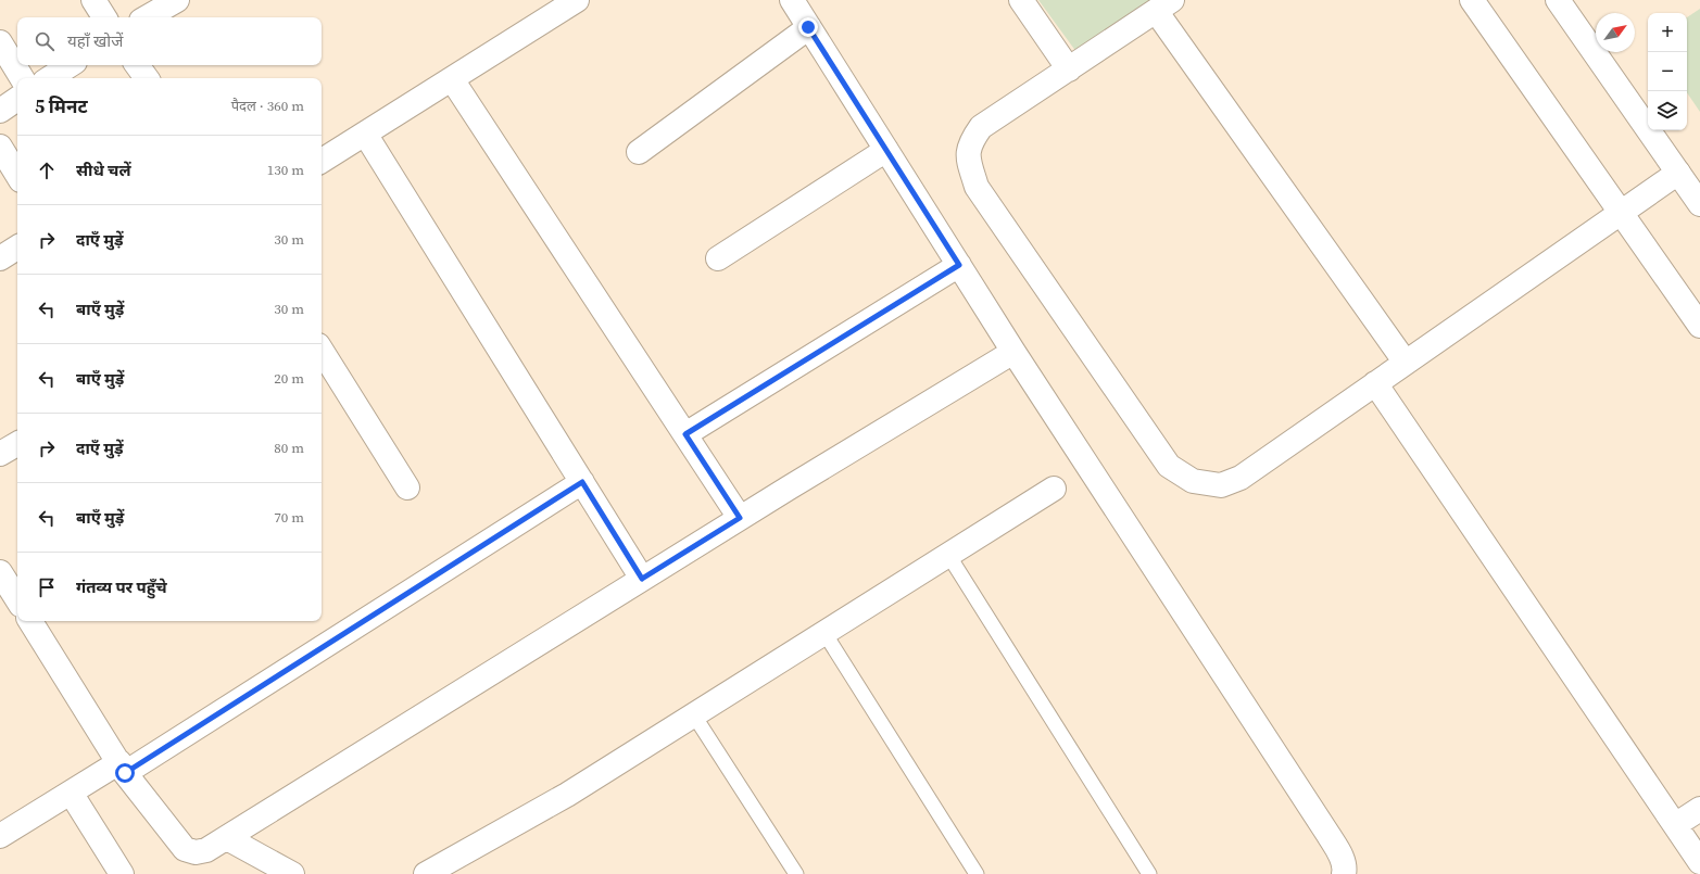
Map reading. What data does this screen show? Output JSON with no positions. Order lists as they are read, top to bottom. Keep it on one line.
{"north":"top right","page":{"map_buttons":["+","−"],"search":"यहाँ खोजें","heading":["5 मिनट","पैदल · 360 m"],"list":[["सीधे चलें","130 m"],["दाएँ मुड़ें","30 m"],["बाएँ मुड़ें","30 m"],["बाएँ मुड़ें","20 m"],["दाएँ मुड़ें","80 m"],["बाएँ मुड़ें","70 m"],"गंतव्य पर पहुँचे"]}}
